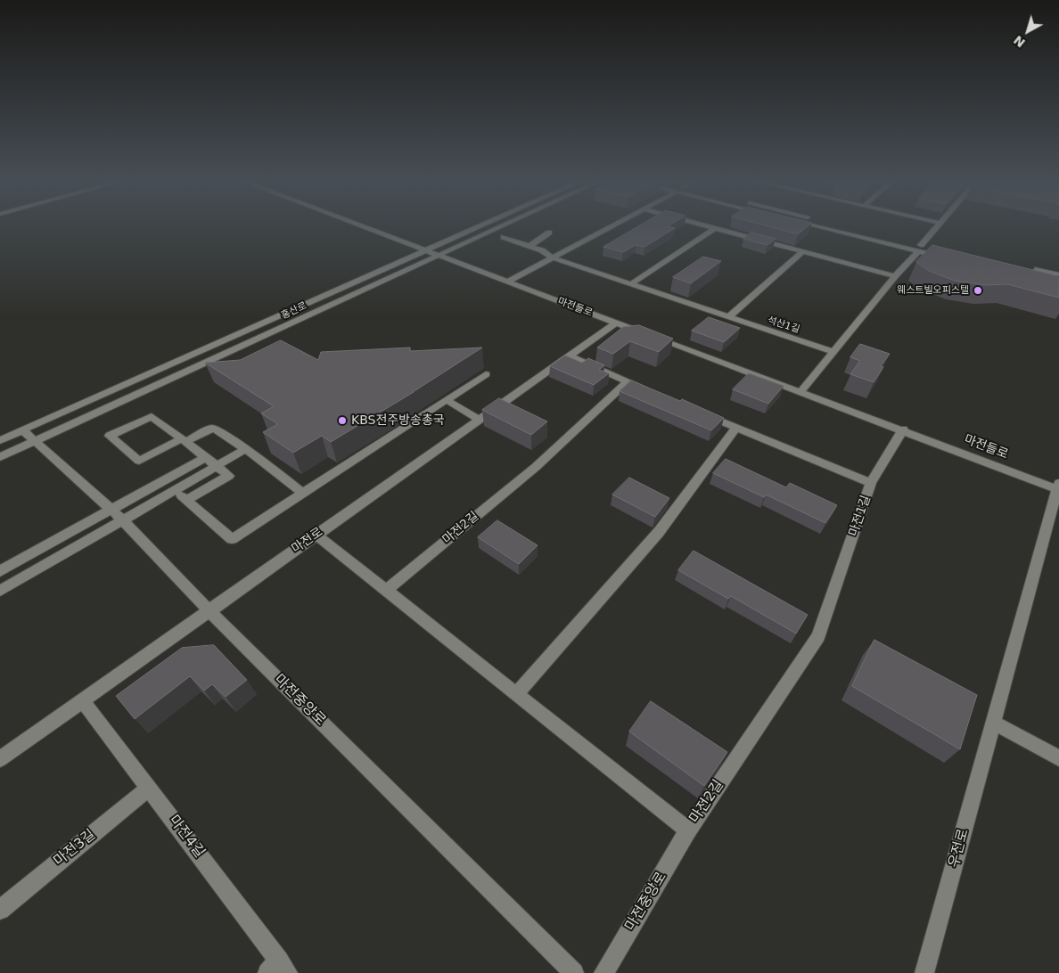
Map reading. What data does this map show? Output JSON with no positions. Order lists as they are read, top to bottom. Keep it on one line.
{"streets":{"street":["마전들로","홍산로","석산1길","마전1길","마전2길","마전로","마전중앙로","마전4길","마전3길","우전로"]},"crossings":[["마전들로","홍산로"],["마전들로","마전로"],["마전들로","우전로"],["홍산로","마전중앙로"],["마전1길","마전2길"],["마전2길","마전로"],["마전2길","마전중앙로"],["마전로","마전중앙로"],["마전로","마전4길"],["마전4길","마전3길"]],"places":["웨스트빌오피스텔","KBS전주방송총국"],"north":"bottom left"}
